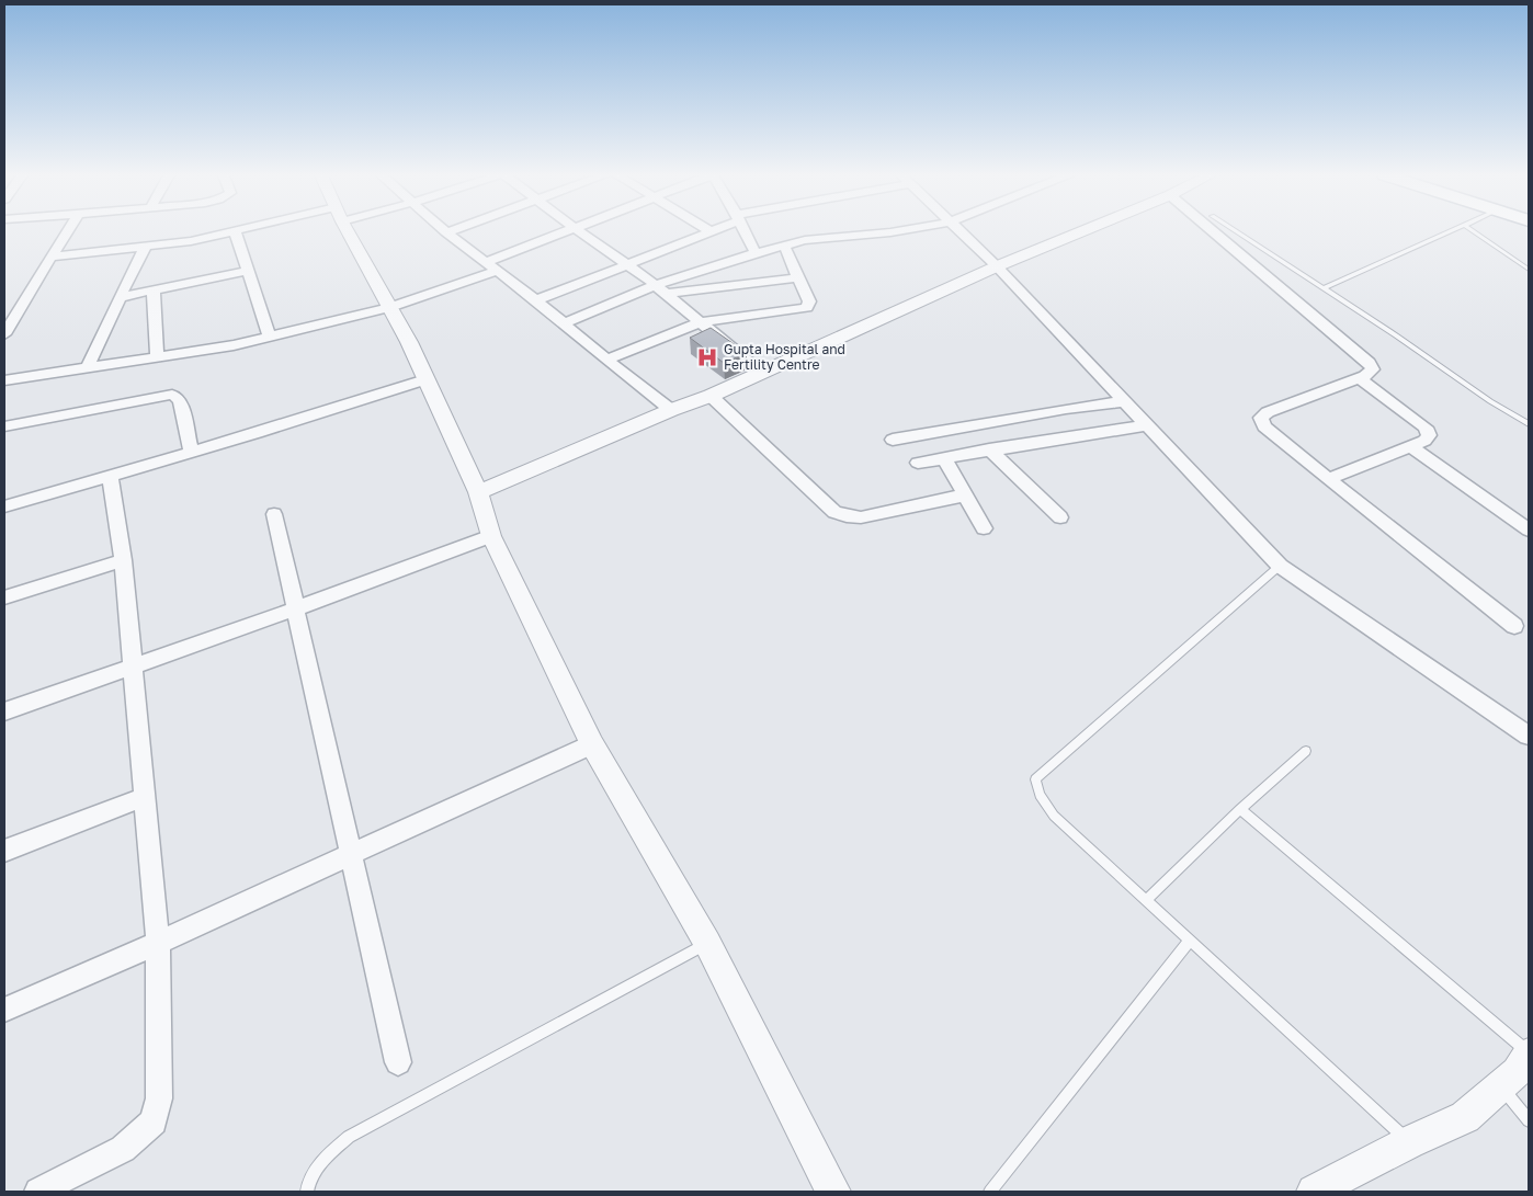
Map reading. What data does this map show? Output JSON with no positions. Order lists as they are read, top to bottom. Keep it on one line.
{"places":{"hospital":["Gupta Hospital and Fertility Centre"]}}
